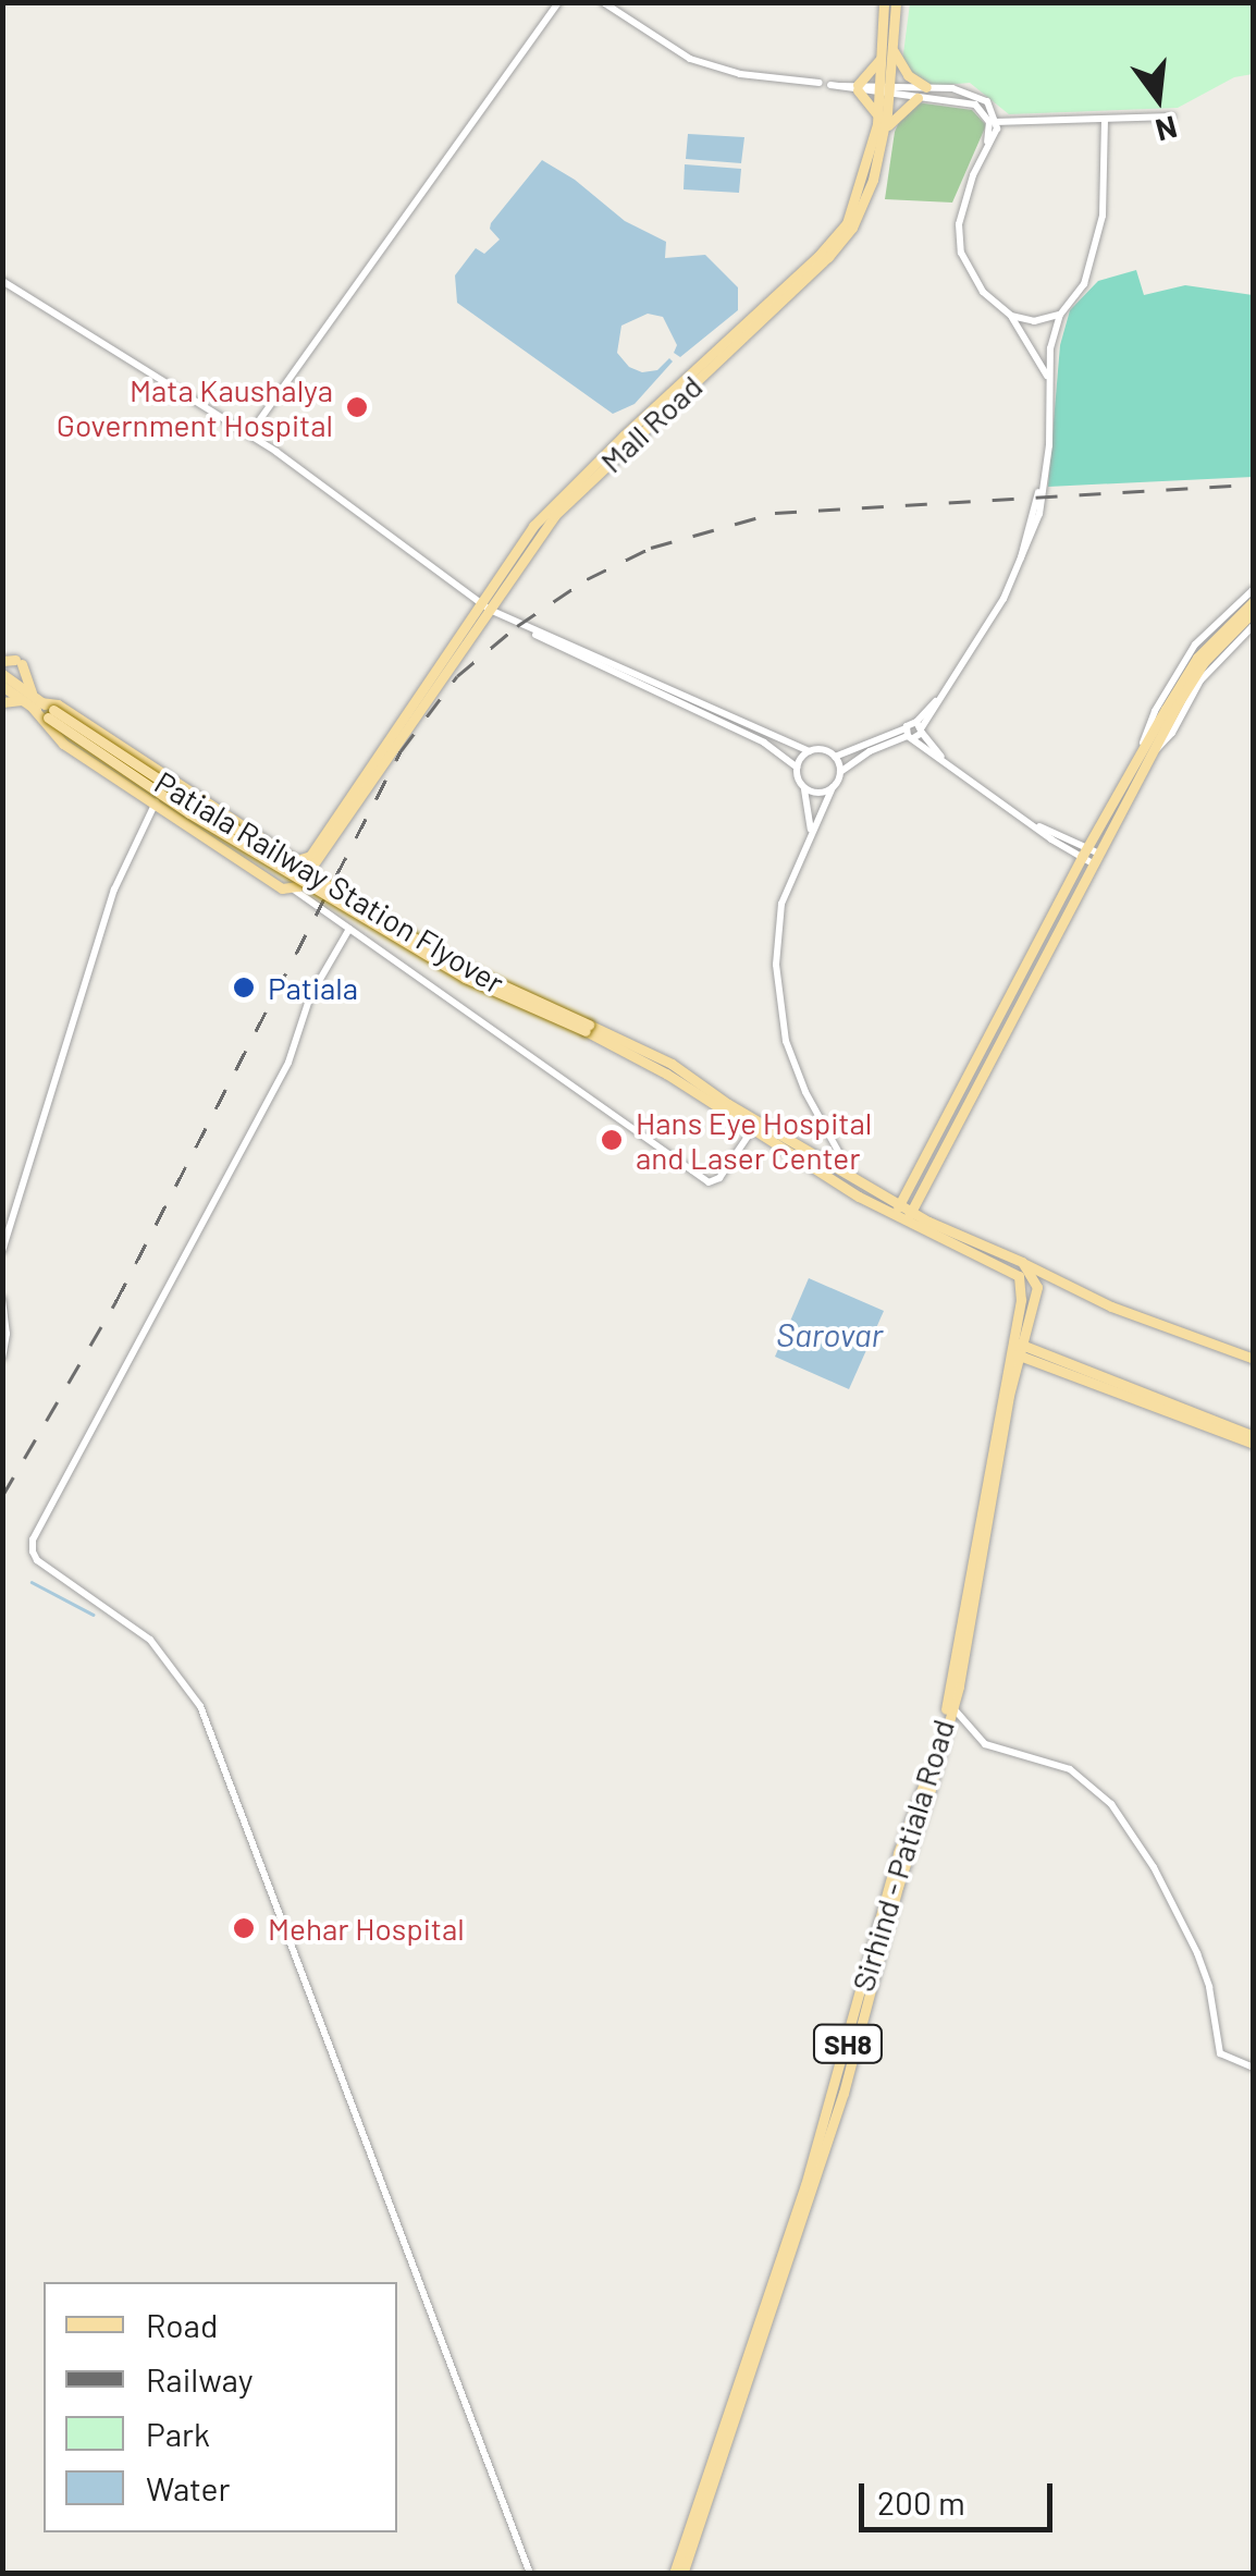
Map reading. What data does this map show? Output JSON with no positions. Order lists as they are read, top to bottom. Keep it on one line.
{"streets":{"main road":["Mall Road","Patiala Railway Station Flyover","Sirhind - Patiala Road","SH8"]},"crossings":[["Sirhind - Patiala Road","SH8"]],"water":["Sarovar"],"places":["Mata Kaushalya Government Hospital","Patiala","Hans Eye Hospital and Laser Center","Mehar Hospital"],"legend":["Road","Railway","Park","Water"],"scale_bar":"200 m","north":"bottom"}
